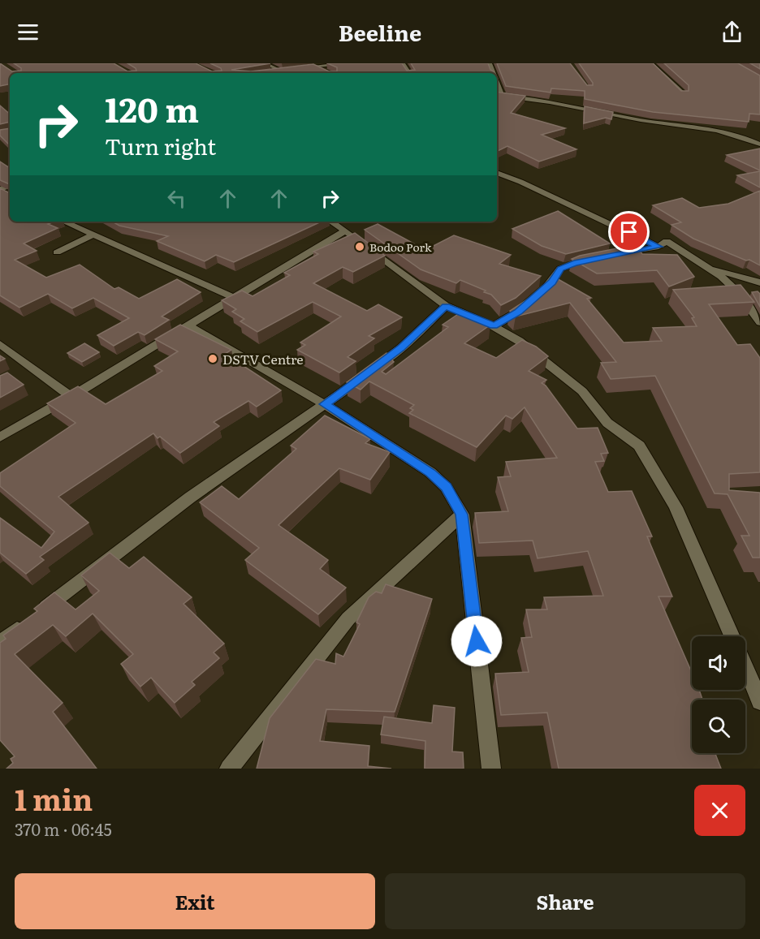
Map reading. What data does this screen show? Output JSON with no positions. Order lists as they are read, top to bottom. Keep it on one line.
{"places":["Bodoo Pork","DSTV Centre"],"page":{"header":"Beeline","turn":["120 m","Turn right"],"heading":["1 min","370 m · 06:45"],"buttons":["Exit","Share"]}}
